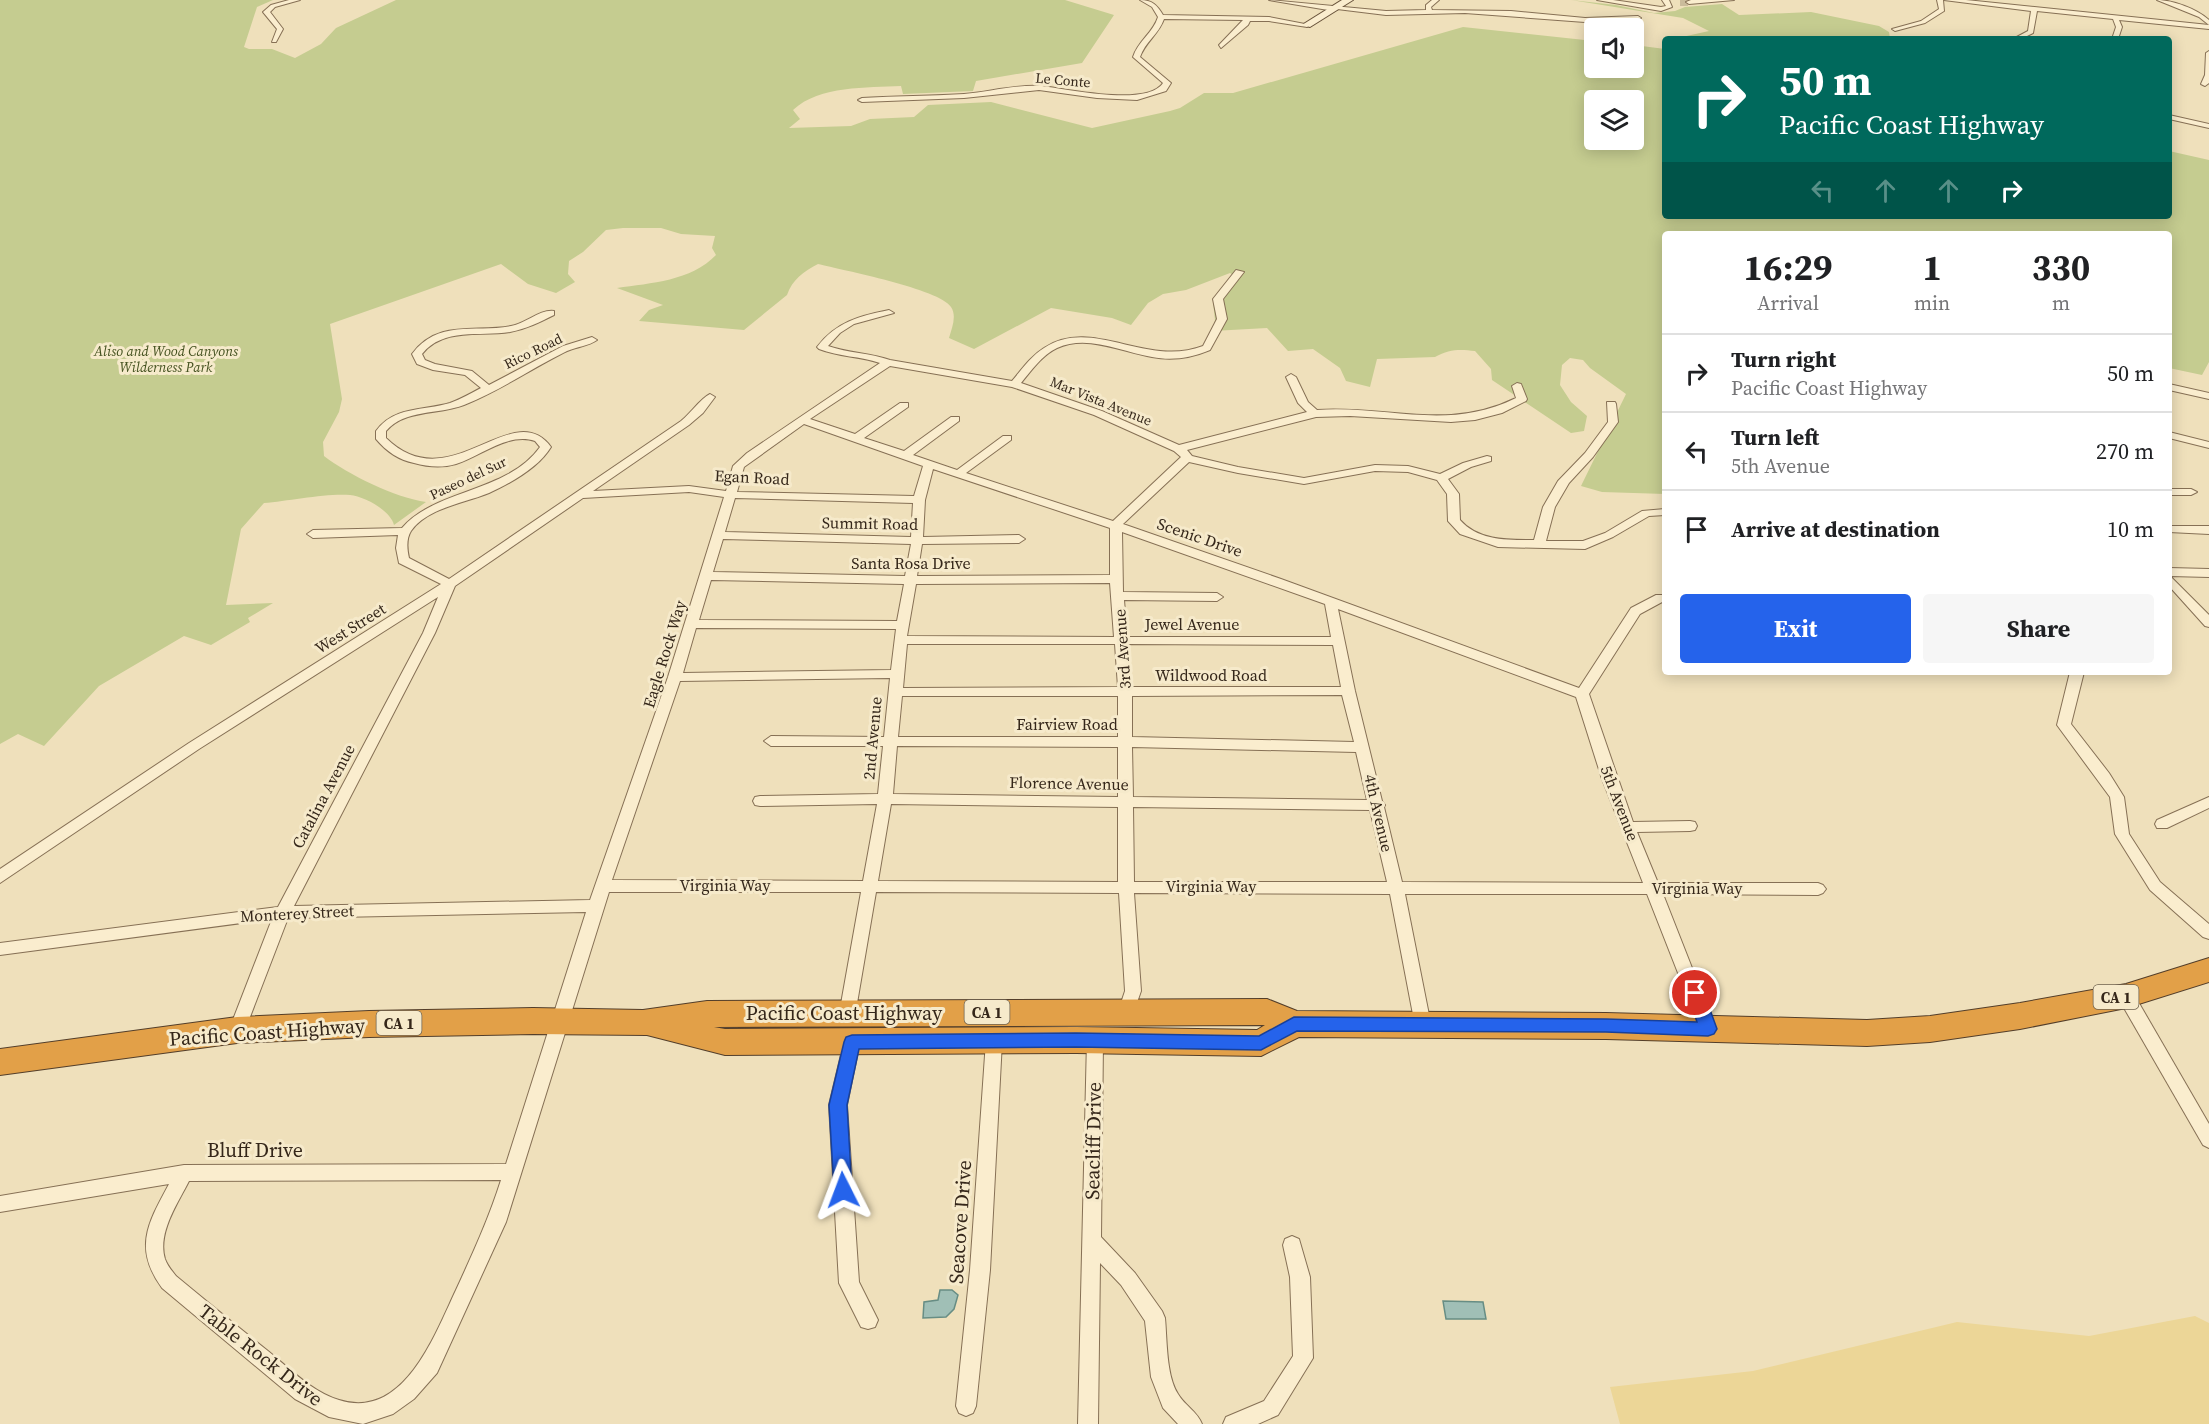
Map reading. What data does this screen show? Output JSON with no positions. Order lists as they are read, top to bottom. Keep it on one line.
{"streets":{"highway":["CA 1","Pacific Coast Highway"],"street":["Le Conte","Rico Road","Mar Vista Avenue","Egan Road","Paseo del Sur","Summit Road","Scenic Drive","Santa Rosa Drive","Jewel Avenue","West Street","3rd Avenue","Eagle Rock Way","Wildwood Road","Fairview Road","2nd Avenue","Florence Avenue","Catalina Avenue","5th Avenue","4th Avenue","Virginia Way","Monterey Street","Seacliff Drive","Bluff Drive","Seacove Drive","Table Rock Drive"]},"crossings":[["Rico Road","Paseo del Sur"],["Mar Vista Avenue","Eagle Rock Way"],["Egan Road","West Street"],["Egan Road","Eagle Rock Way"],["Egan Road","2nd Avenue"],["Summit Road","Eagle Rock Way"],["Summit Road","2nd Avenue"],["Scenic Drive","3rd Avenue"],["Scenic Drive","Eagle Rock Way"],["Scenic Drive","2nd Avenue"],["Scenic Drive","5th Avenue"],["Scenic Drive","4th Avenue"],["Santa Rosa Drive","3rd Avenue"],["Santa Rosa Drive","Eagle Rock Way"],["Santa Rosa Drive","2nd Avenue"],["Jewel Avenue","3rd Avenue"],["Jewel Avenue","2nd Avenue"],["Jewel Avenue","4th Avenue"],["West Street","Catalina Avenue"],["3rd Avenue","Wildwood Road"],["3rd Avenue","Fairview Road"],["3rd Avenue","Florence Avenue"],["3rd Avenue","Virginia Way"],["3rd Avenue","Pacific Coast Highway"],["Eagle Rock Way","Virginia Way"],["Eagle Rock Way","Monterey Street"],["Eagle Rock Way","Pacific Coast Highway"],["Eagle Rock Way","Table Rock Drive"],["Wildwood Road","2nd Avenue"],["Wildwood Road","4th Avenue"],["Fairview Road","2nd Avenue"],["Fairview Road","4th Avenue"],["2nd Avenue","Florence Avenue"],["2nd Avenue","Virginia Way"],["2nd Avenue","Pacific Coast Highway"],["Florence Avenue","4th Avenue"],["Catalina Avenue","Monterey Street"],["Catalina Avenue","Pacific Coast Highway"],["5th Avenue","Virginia Way"],["5th Avenue","Pacific Coast Highway"],["4th Avenue","Virginia Way"],["4th Avenue","Pacific Coast Highway"],["Pacific Coast Highway","Seacliff Drive"],["Pacific Coast Highway","Seacove Drive"],["Pacific Coast Highway","Table Rock Drive"],["Bluff Drive","Table Rock Drive"]],"parks":["Aliso and Wood Canyons Wilderness Park"],"page":{"turn":["50 m","Pacific Coast Highway"],"eta":["16:29","Arrival","1","min","330","m"],"list":[{"name":"Turn right","note":"Pacific Coast Highway","value":"50 m"},{"name":"Turn left","note":"5th Avenue","value":"270 m"},{"name":"Arrive at destination","value":"10 m"}],"buttons":["Exit","Share"]}}
